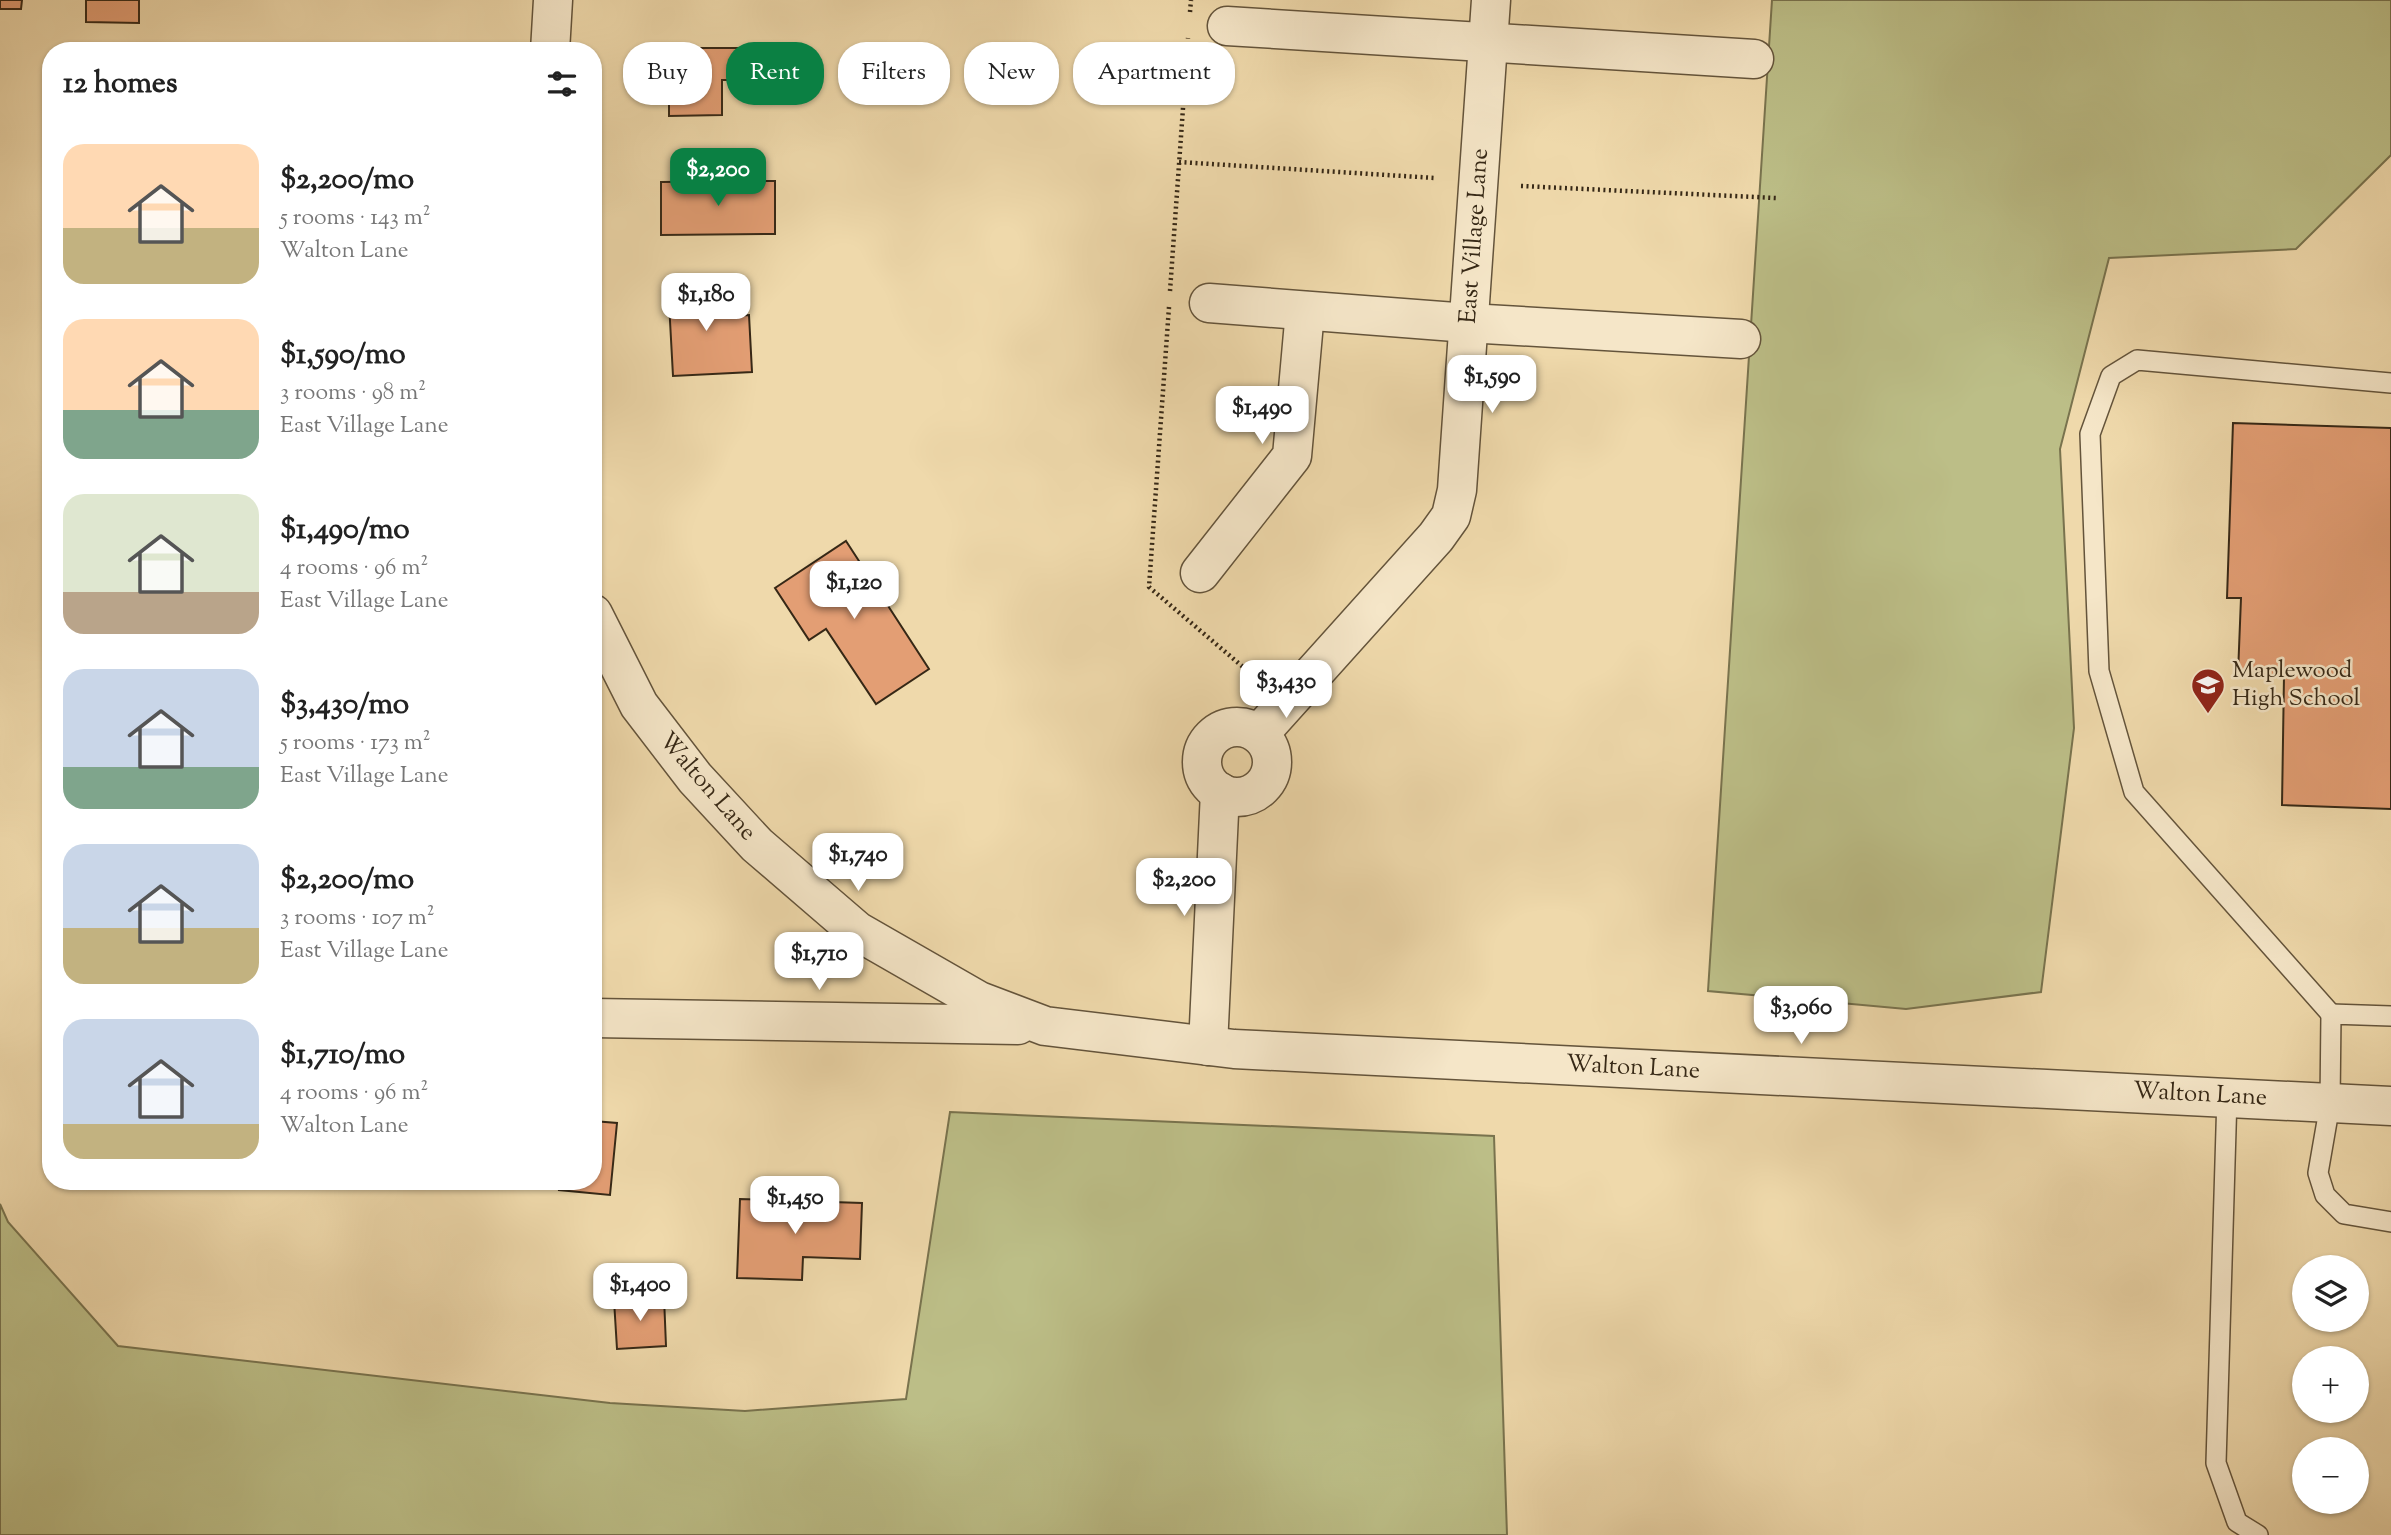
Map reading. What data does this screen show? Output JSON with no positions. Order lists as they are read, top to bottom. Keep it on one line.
{"streets":{"street":["East Village Lane","Walton Lane"]},"places":{"school or university":["Maplewood High School"]},"page":{"chip":["Buy","Rent","Filters","New","Apartment"],"heading":"12 homes","list":[{"name":"$2,200/mo","note":"5 rooms · 143 m² · Walton Lane"},{"name":"$1,590/mo","note":"3 rooms · 98 m² · East Village Lane"},{"name":"$1,490/mo","note":"4 rooms · 96 m² · East Village Lane"},{"name":"$3,430/mo","note":"5 rooms · 173 m² · East Village Lane"},{"name":"$2,200/mo","note":"3 rooms · 107 m² · East Village Lane"},{"name":"$1,710/mo","note":"4 rooms · 96 m² · Walton Lane"}],"price":["$2,200","$1,180","$1,590","$1,490","$1,120","$3,430","$1,740","$2,200","$1,710","$3,060","$1,450","$1,400"],"map_buttons":["+","−"]}}
